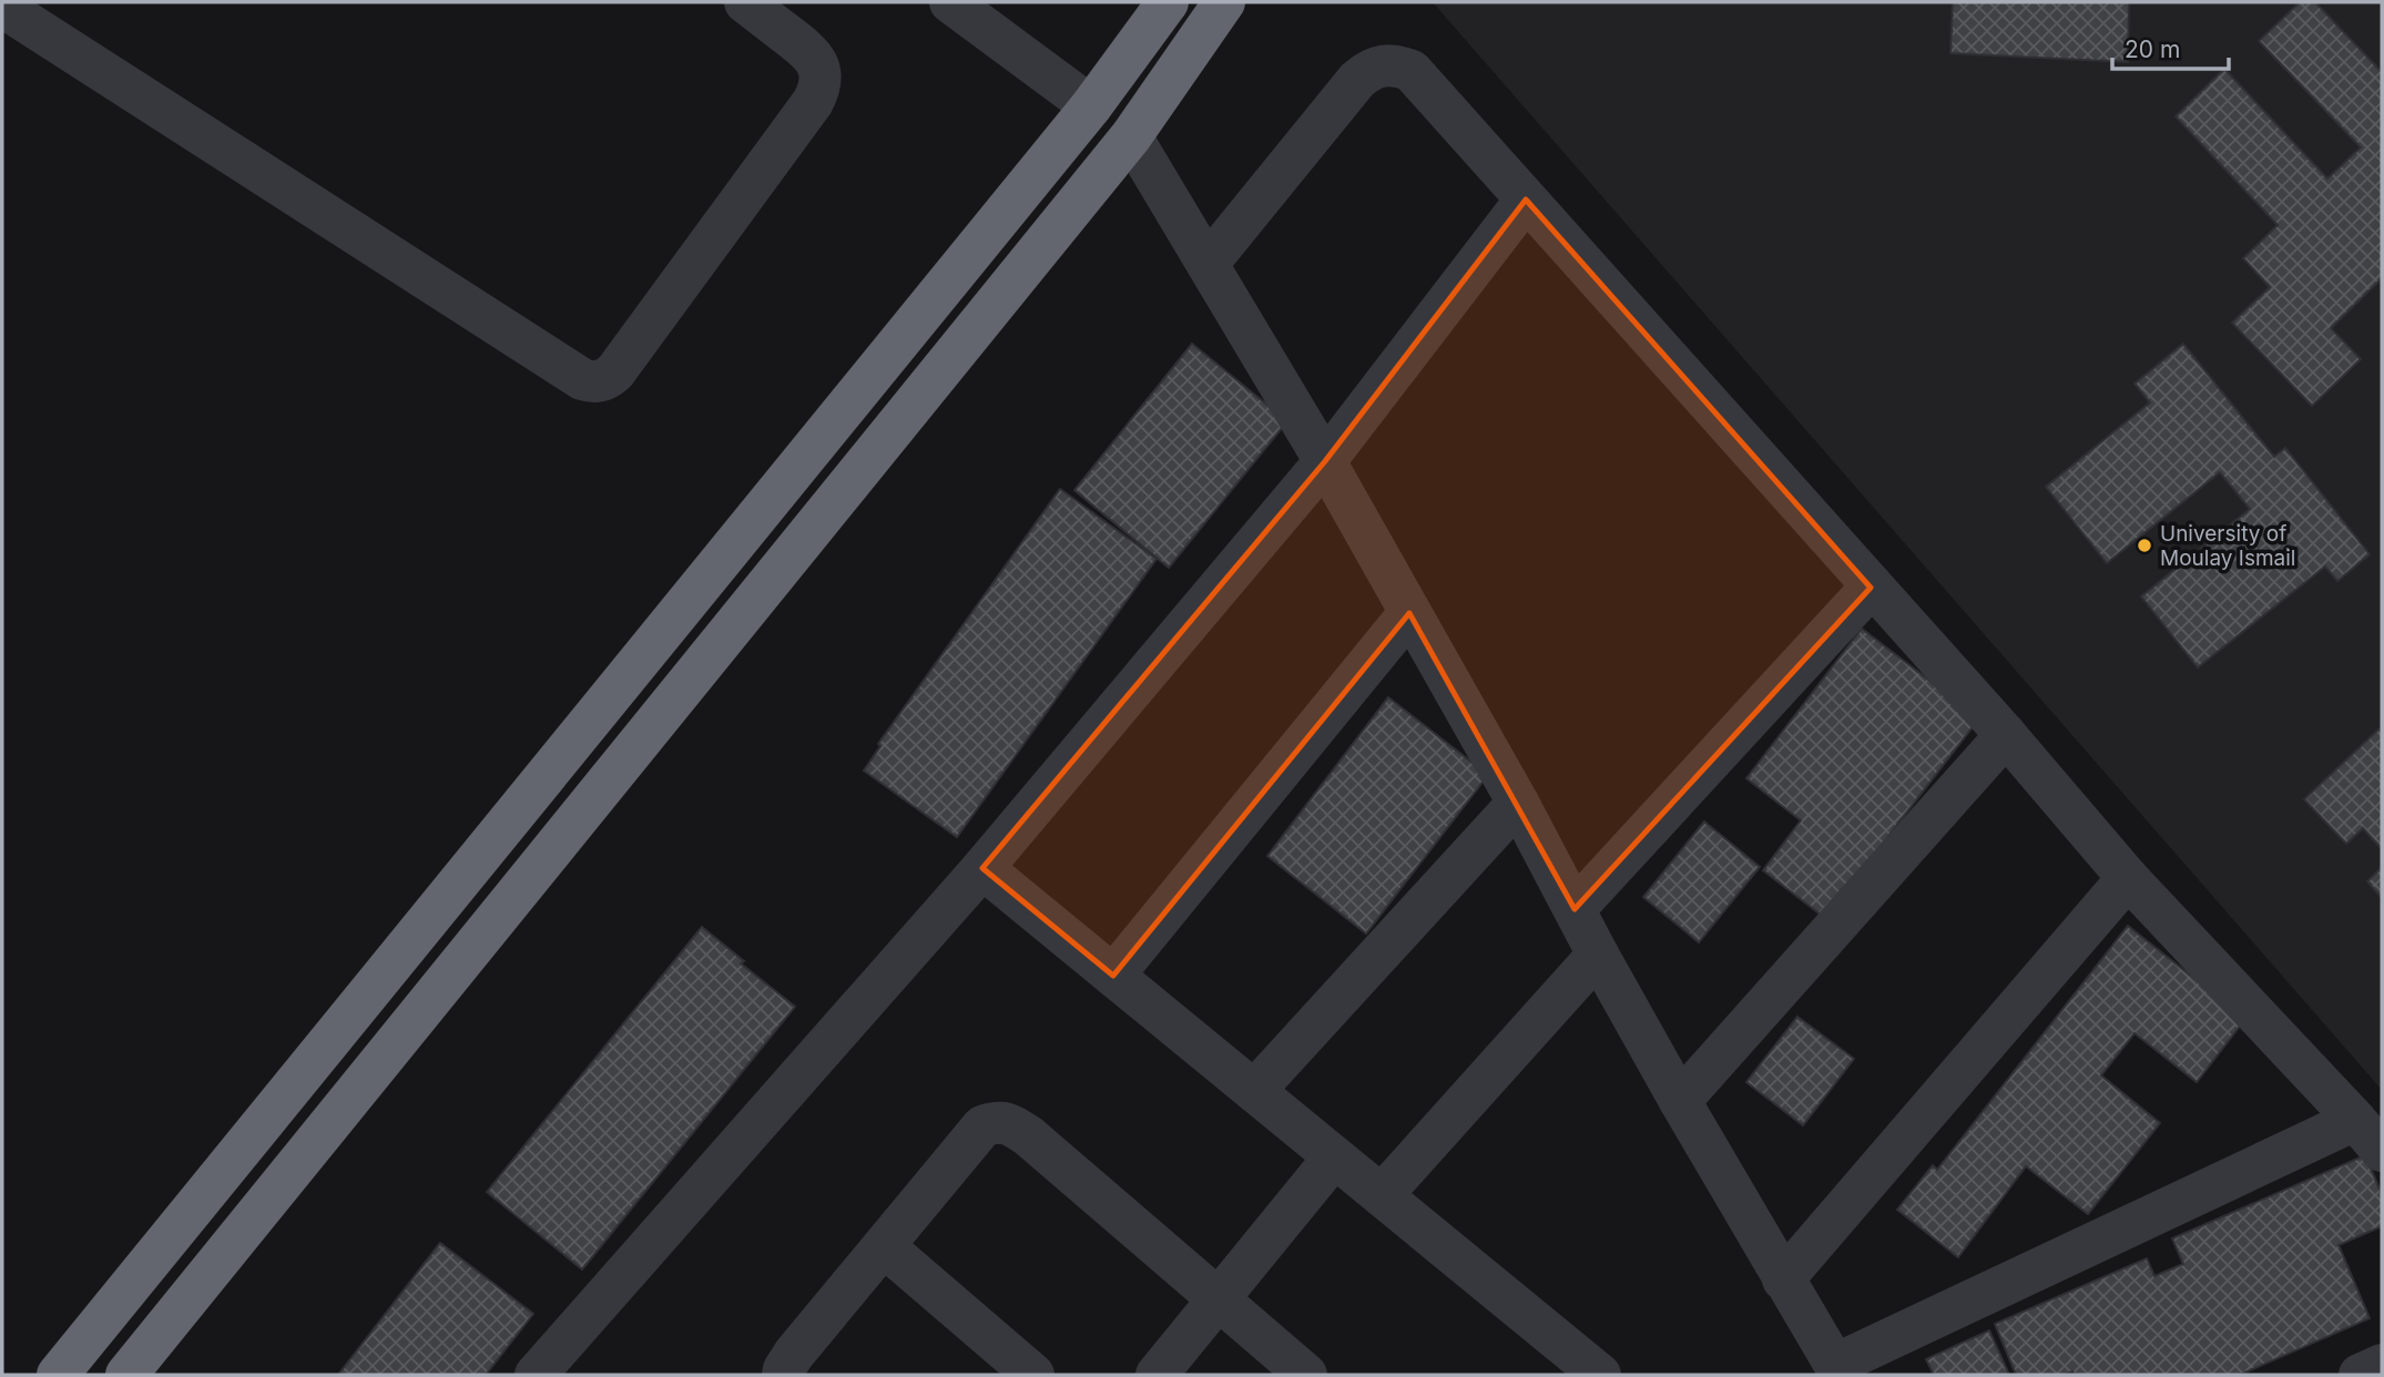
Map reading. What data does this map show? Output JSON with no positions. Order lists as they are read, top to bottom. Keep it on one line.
{"places":["University of Moulay Ismail"],"scale_bar":"20 m"}
